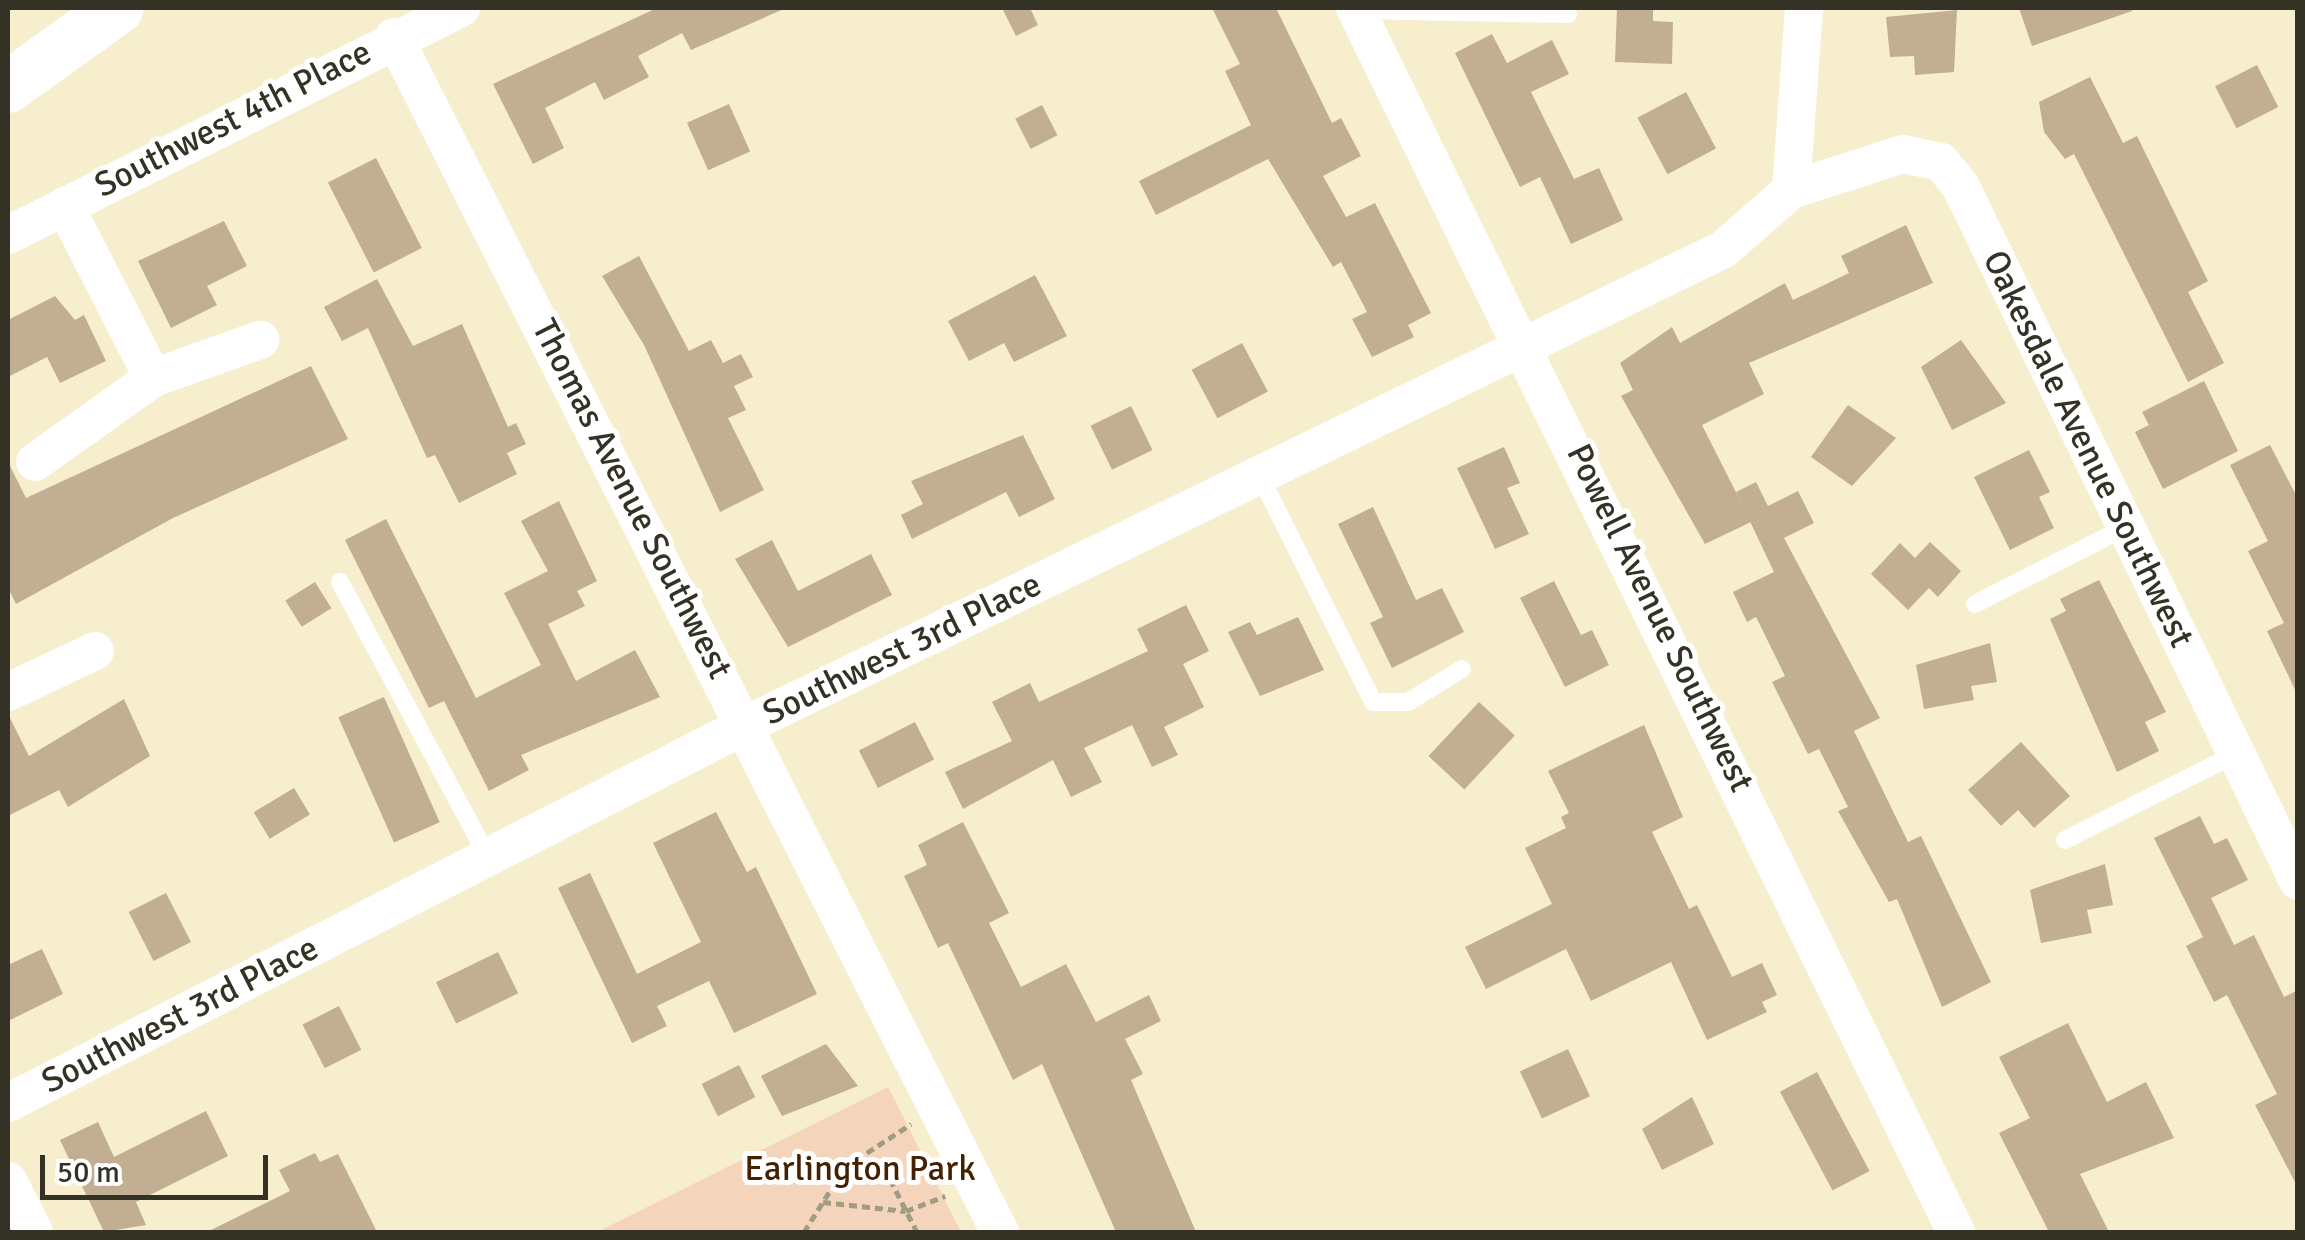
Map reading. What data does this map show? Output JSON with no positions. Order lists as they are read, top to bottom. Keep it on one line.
{"streets":{"street":["Southwest 4th Place","Oakesdale Avenue Southwest","Thomas Avenue Southwest","Powell Avenue Southwest","Southwest 3rd Place"]},"crossings":[["Southwest 4th Place","Thomas Avenue Southwest"],["Oakesdale Avenue Southwest","Southwest 3rd Place"],["Thomas Avenue Southwest","Southwest 3rd Place"],["Powell Avenue Southwest","Southwest 3rd Place"]],"parks":["Earlington Park"],"scale_bar":"50 m"}
